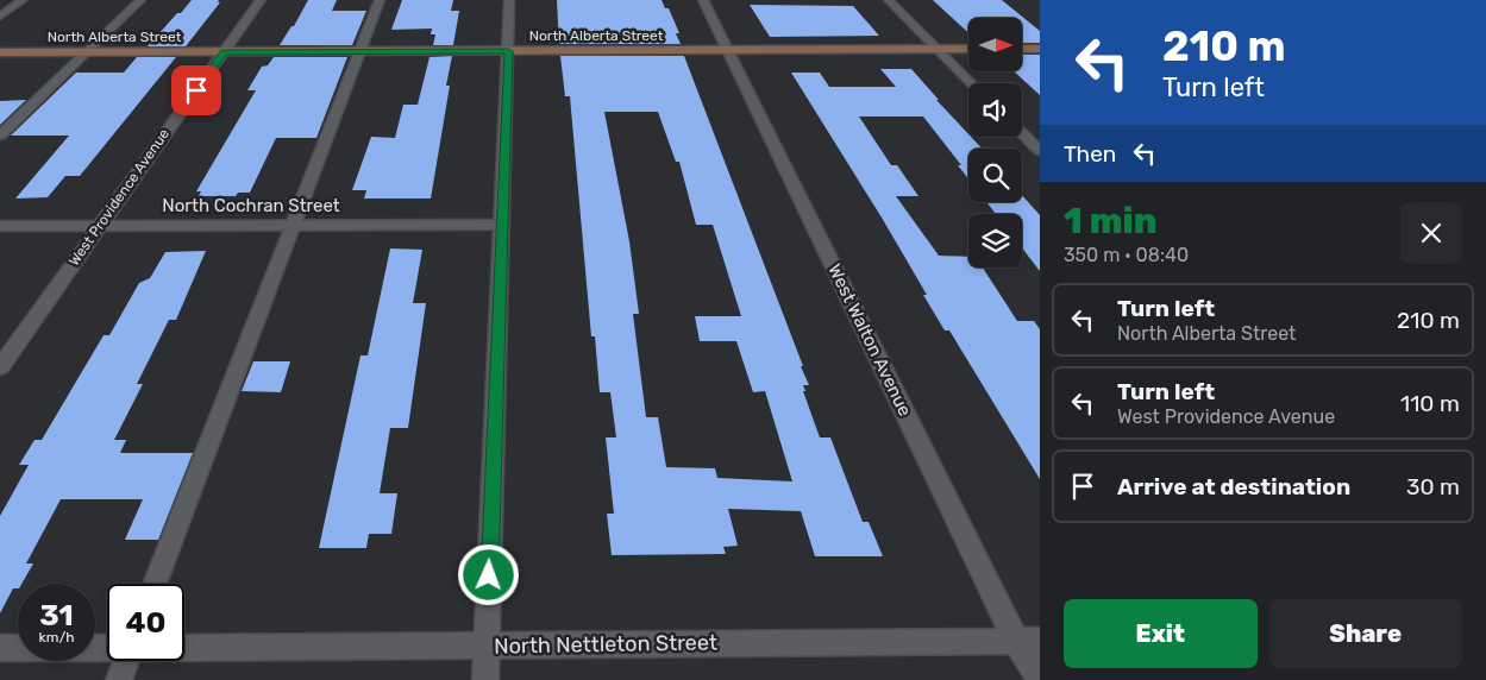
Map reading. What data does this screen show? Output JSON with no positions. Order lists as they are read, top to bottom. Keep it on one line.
{"streets":{"main road":["North Alberta Street"],"street":["West Providence Avenue","North Cochran Street","West Walton Avenue","North Nettleton Street"]},"crossings":[["North Alberta Street","West Providence Avenue"],["North Alberta Street","West Walton Avenue"],["West Providence Avenue","North Cochran Street"],["West Walton Avenue","North Nettleton Street"]],"north":"right","page":{"turn":["210 m","Turn left"],"then":"Then","heading":["1 min","350 m · 08:40"],"list":[{"name":"Turn left","note":"North Alberta Street","value":"210 m"},{"name":"Turn left","note":"West Providence Avenue","value":"110 m"},{"name":"Arrive at destination","value":"30 m"}],"speed":"31 km/h","limit":"40","buttons":["Exit","Share"]}}
